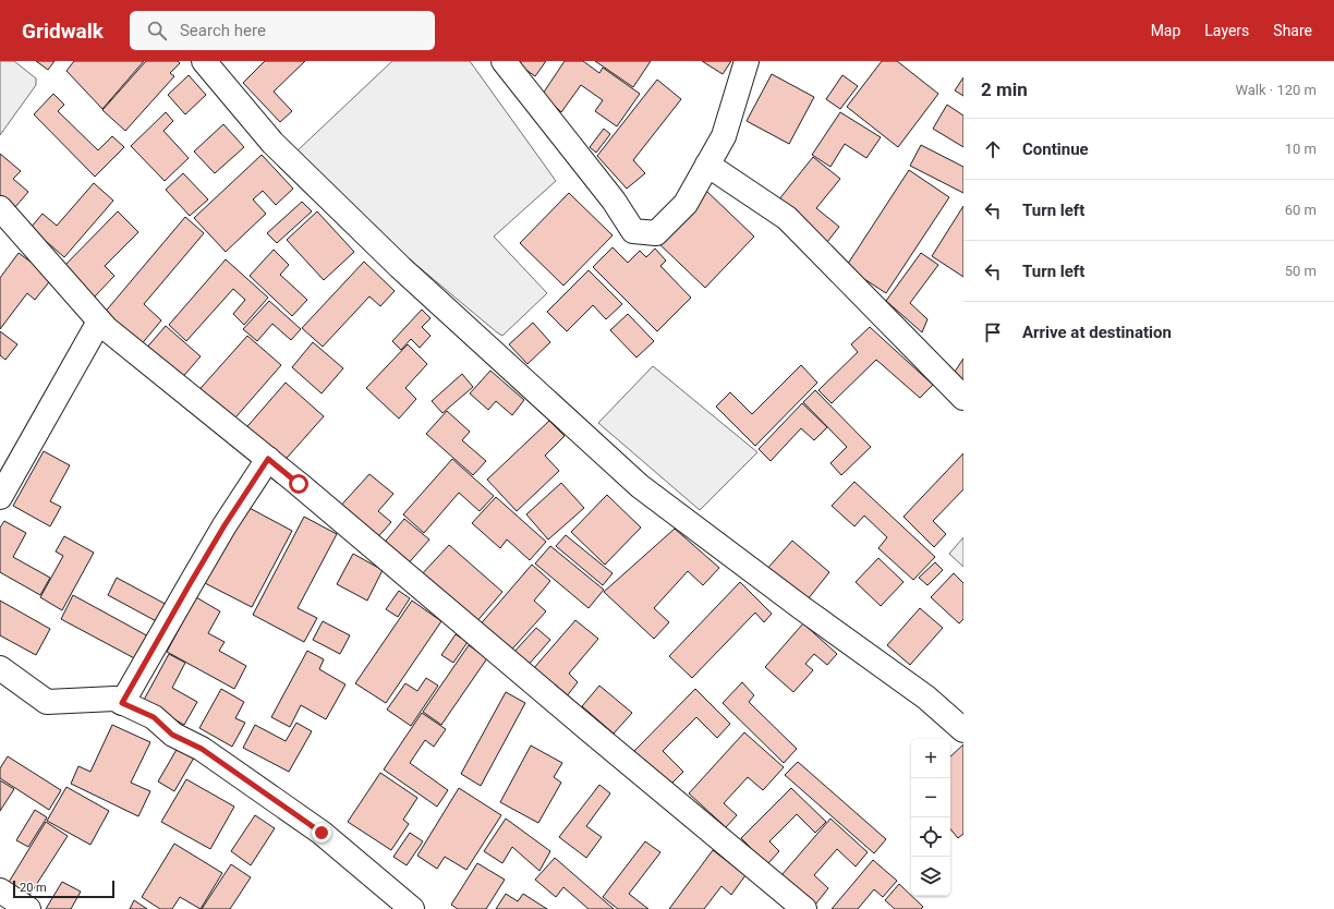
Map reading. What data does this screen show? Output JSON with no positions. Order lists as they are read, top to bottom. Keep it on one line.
{"scale_bar":"20 m","page":{"header":"Gridwalk","search":"Search here","nav":["Map","Layers","Share"],"heading":["2 min","Walk · 120 m"],"list":[["Continue","10 m"],["Turn left","60 m"],["Turn left","50 m"],"Arrive at destination"],"map_buttons":["+","−"],"scale":"20 m"}}
